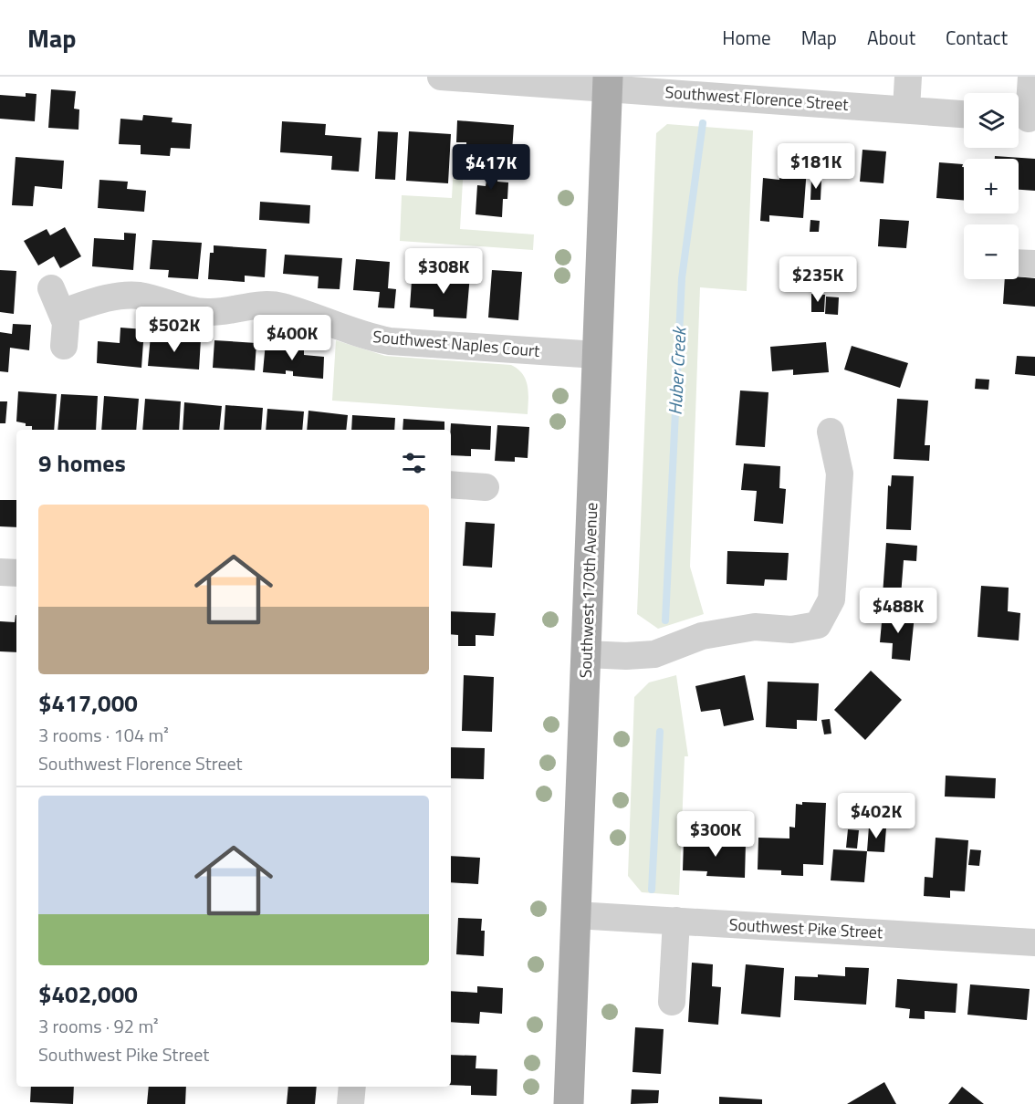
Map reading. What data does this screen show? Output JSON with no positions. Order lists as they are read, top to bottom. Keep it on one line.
{"streets":{"main road":["Southwest 170th Avenue"],"street":["Southwest Florence Street","Southwest Naples Court","Southwest Pike Street"]},"crossings":[["Southwest Florence Street","Southwest 170th Avenue"],["Southwest Naples Court","Southwest 170th Avenue"],["Southwest 170th Avenue","Southwest Pike Street"]],"water":["Huber Creek"],"page":{"header":"Map","nav":["Home","Map","About","Contact"],"map_buttons":["+","−"],"price":["$181K","$417K","$308K","$235K","$502K","$400K","$488K","$402K","$300K"],"heading":"9 homes","list":[{"name":"$417,000","note":"3 rooms · 104 m² · Southwest Florence Street"},{"name":"$402,000","note":"3 rooms · 92 m² · Southwest Pike Street"}]}}
